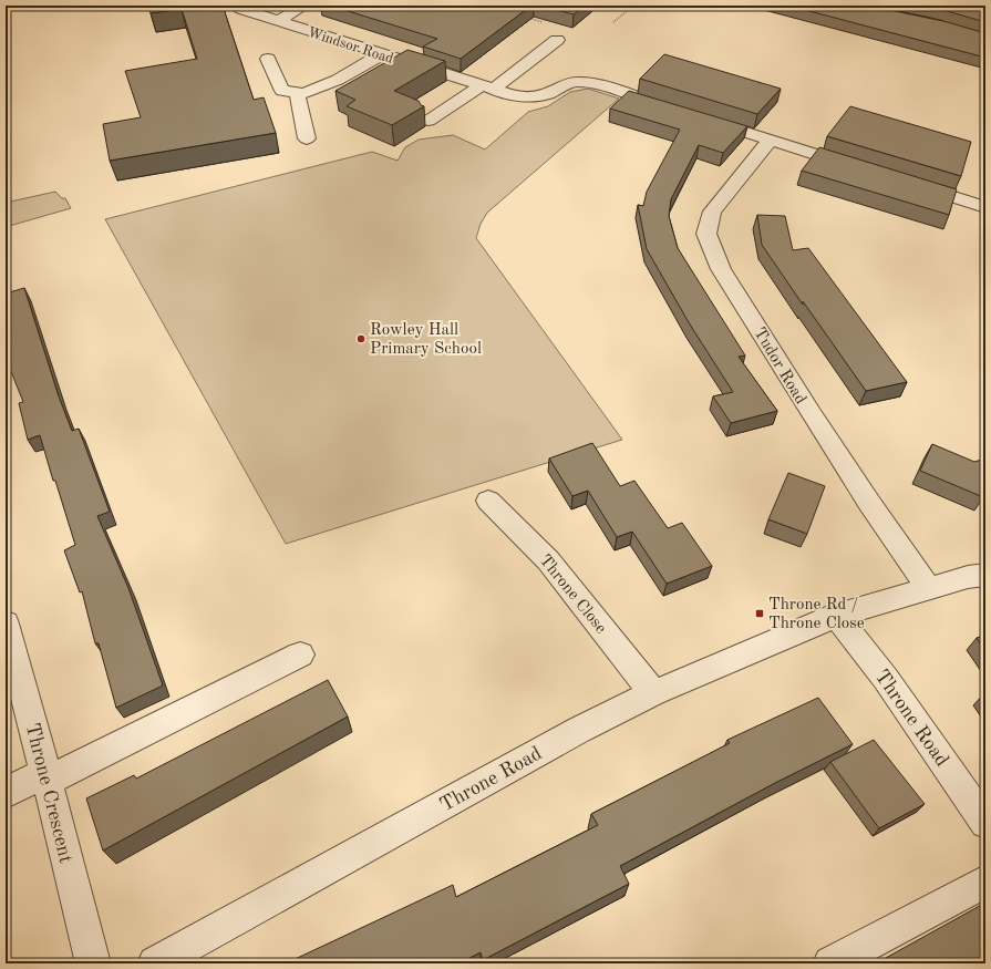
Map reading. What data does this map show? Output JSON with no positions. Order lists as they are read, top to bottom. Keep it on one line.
{"streets":{"street":["Windsor Road","Tudor Road","Throne Close","Throne Road","Throne Crescent"]},"crossings":[["Tudor Road","Throne Road"],["Throne Close","Throne Road"]],"places":{"other":["Rowley Hall Primary School"],"transit":["Throne Rd / Throne Close"]}}
